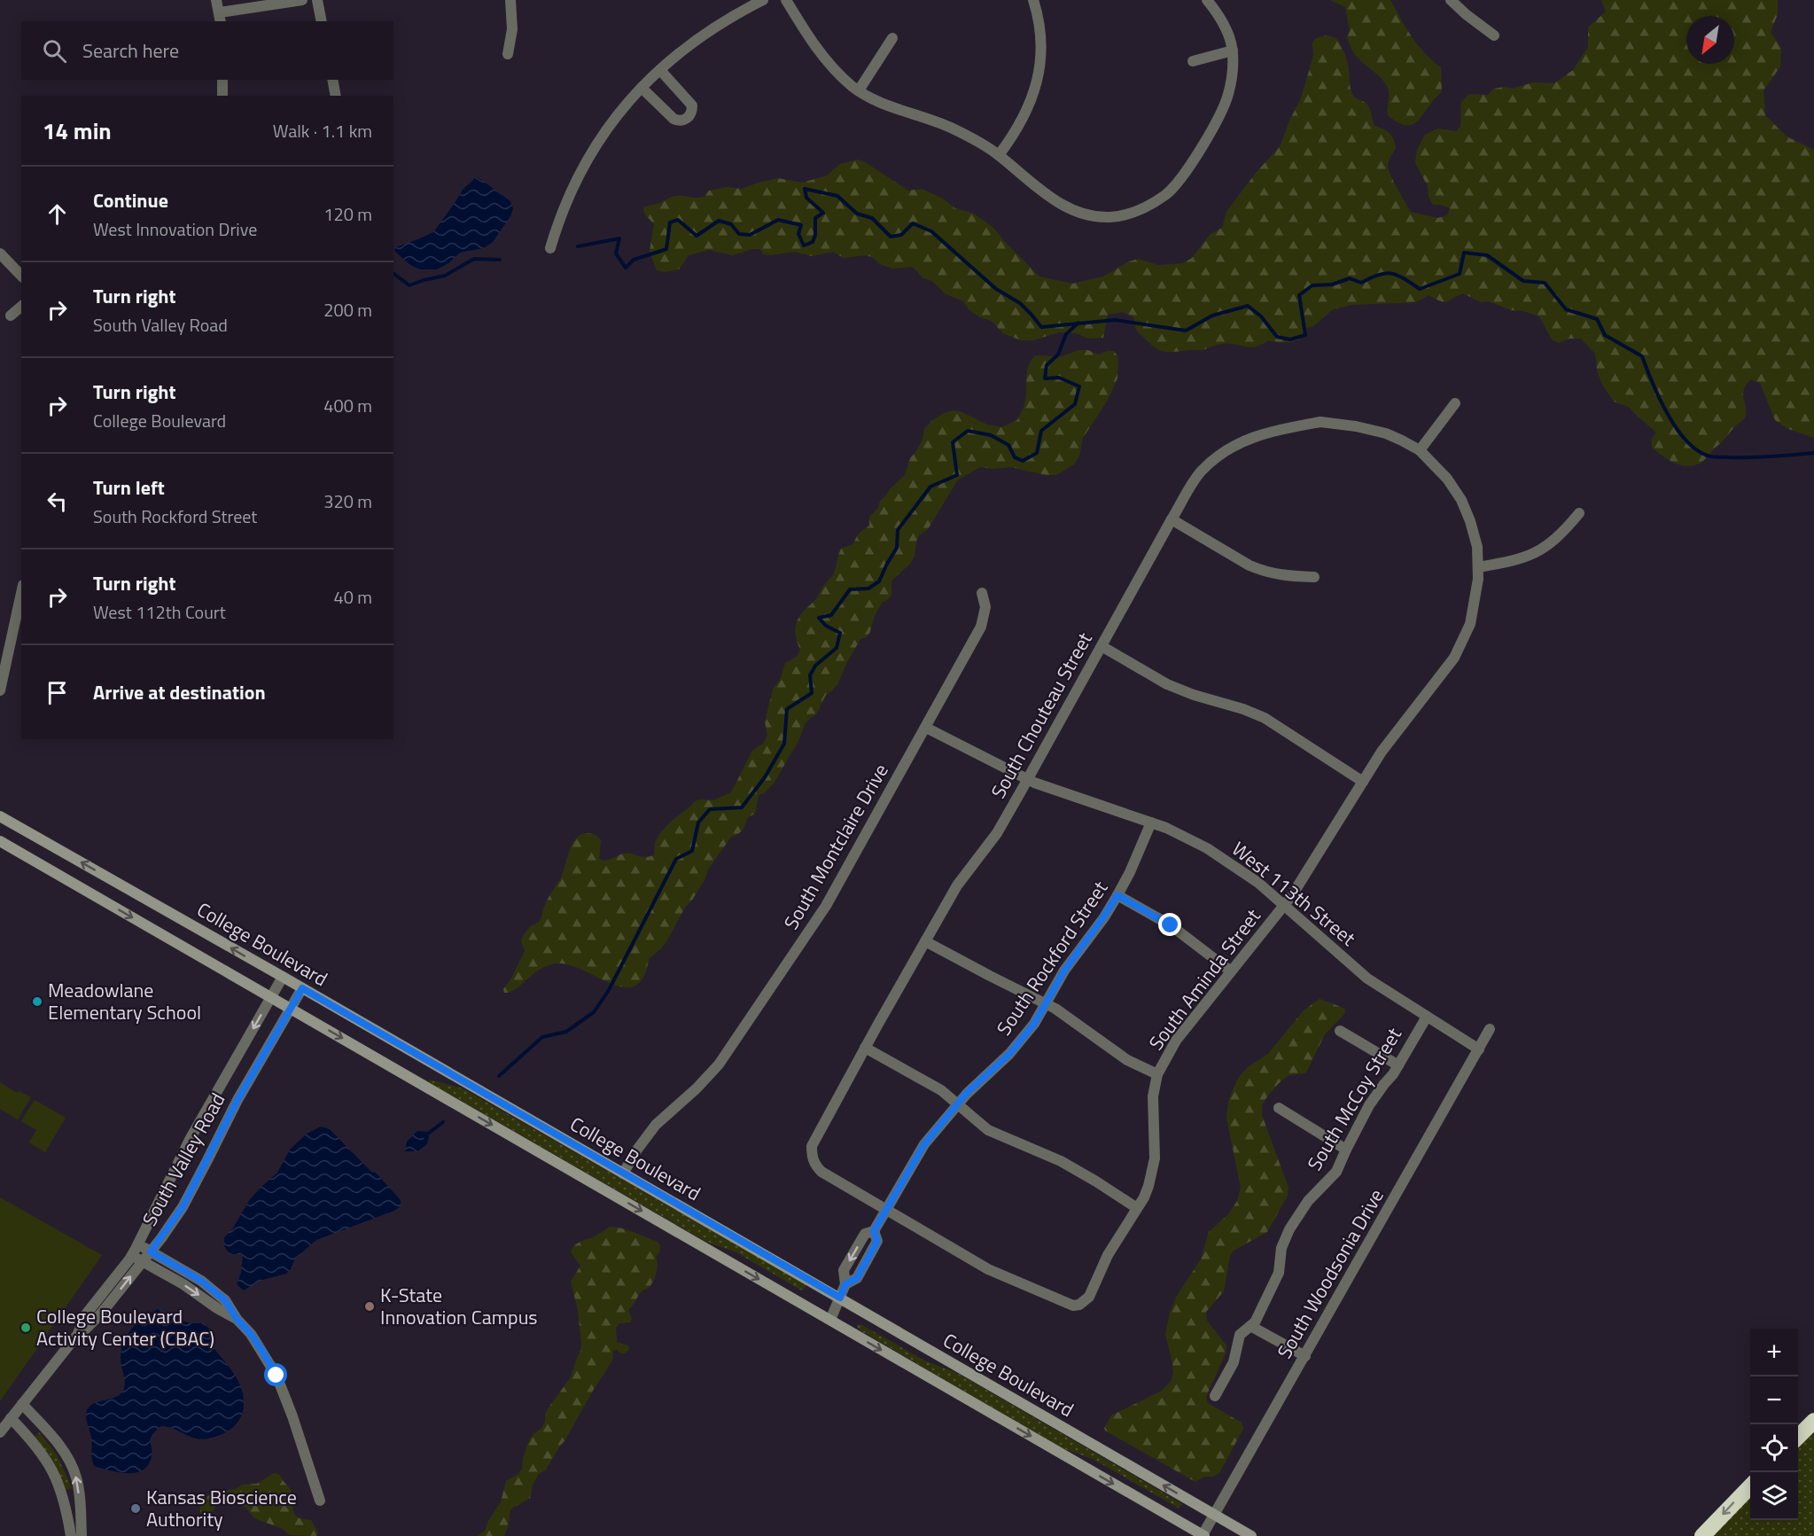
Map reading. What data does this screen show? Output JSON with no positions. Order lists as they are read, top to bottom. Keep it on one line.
{"streets":{"main road":["College Boulevard"],"street":["South Chouteau Street","South Montclaire Drive","West 113th Street","South Rockford Street","South Aminda Street","South McCoy Street","South Valley Road","South Woodsonia Drive"]},"crossings":[["South Chouteau Street","West 113th Street"],["South Chouteau Street","South Rockford Street"],["South Chouteau Street","South Aminda Street"],["South Montclaire Drive","West 113th Street"],["South Montclaire Drive","College Boulevard"],["West 113th Street","South Rockford Street"],["West 113th Street","South Aminda Street"],["West 113th Street","South McCoy Street"],["West 113th Street","South Woodsonia Drive"],["College Boulevard","South Rockford Street"],["College Boulevard","South Valley Road"],["College Boulevard","South Woodsonia Drive"],["South Rockford Street","South Aminda Street"]],"places":["Meadowlane Elementary School","K-State Innovation Campus","College Boulevard Activity Center (CBAC)","Kansas Bioscience Authority"],"north":"bottom left","page":{"search":"Search here","heading":["14 min","Walk · 1.1 km"],"list":[["Continue","West Innovation Drive","120 m"],["Turn right","South Valley Road","200 m"],["Turn right","College Boulevard","400 m"],["Turn left","South Rockford Street","320 m"],["Turn right","West 112th Court","40 m"],"Arrive at destination"],"map_buttons":["+","−"]}}
